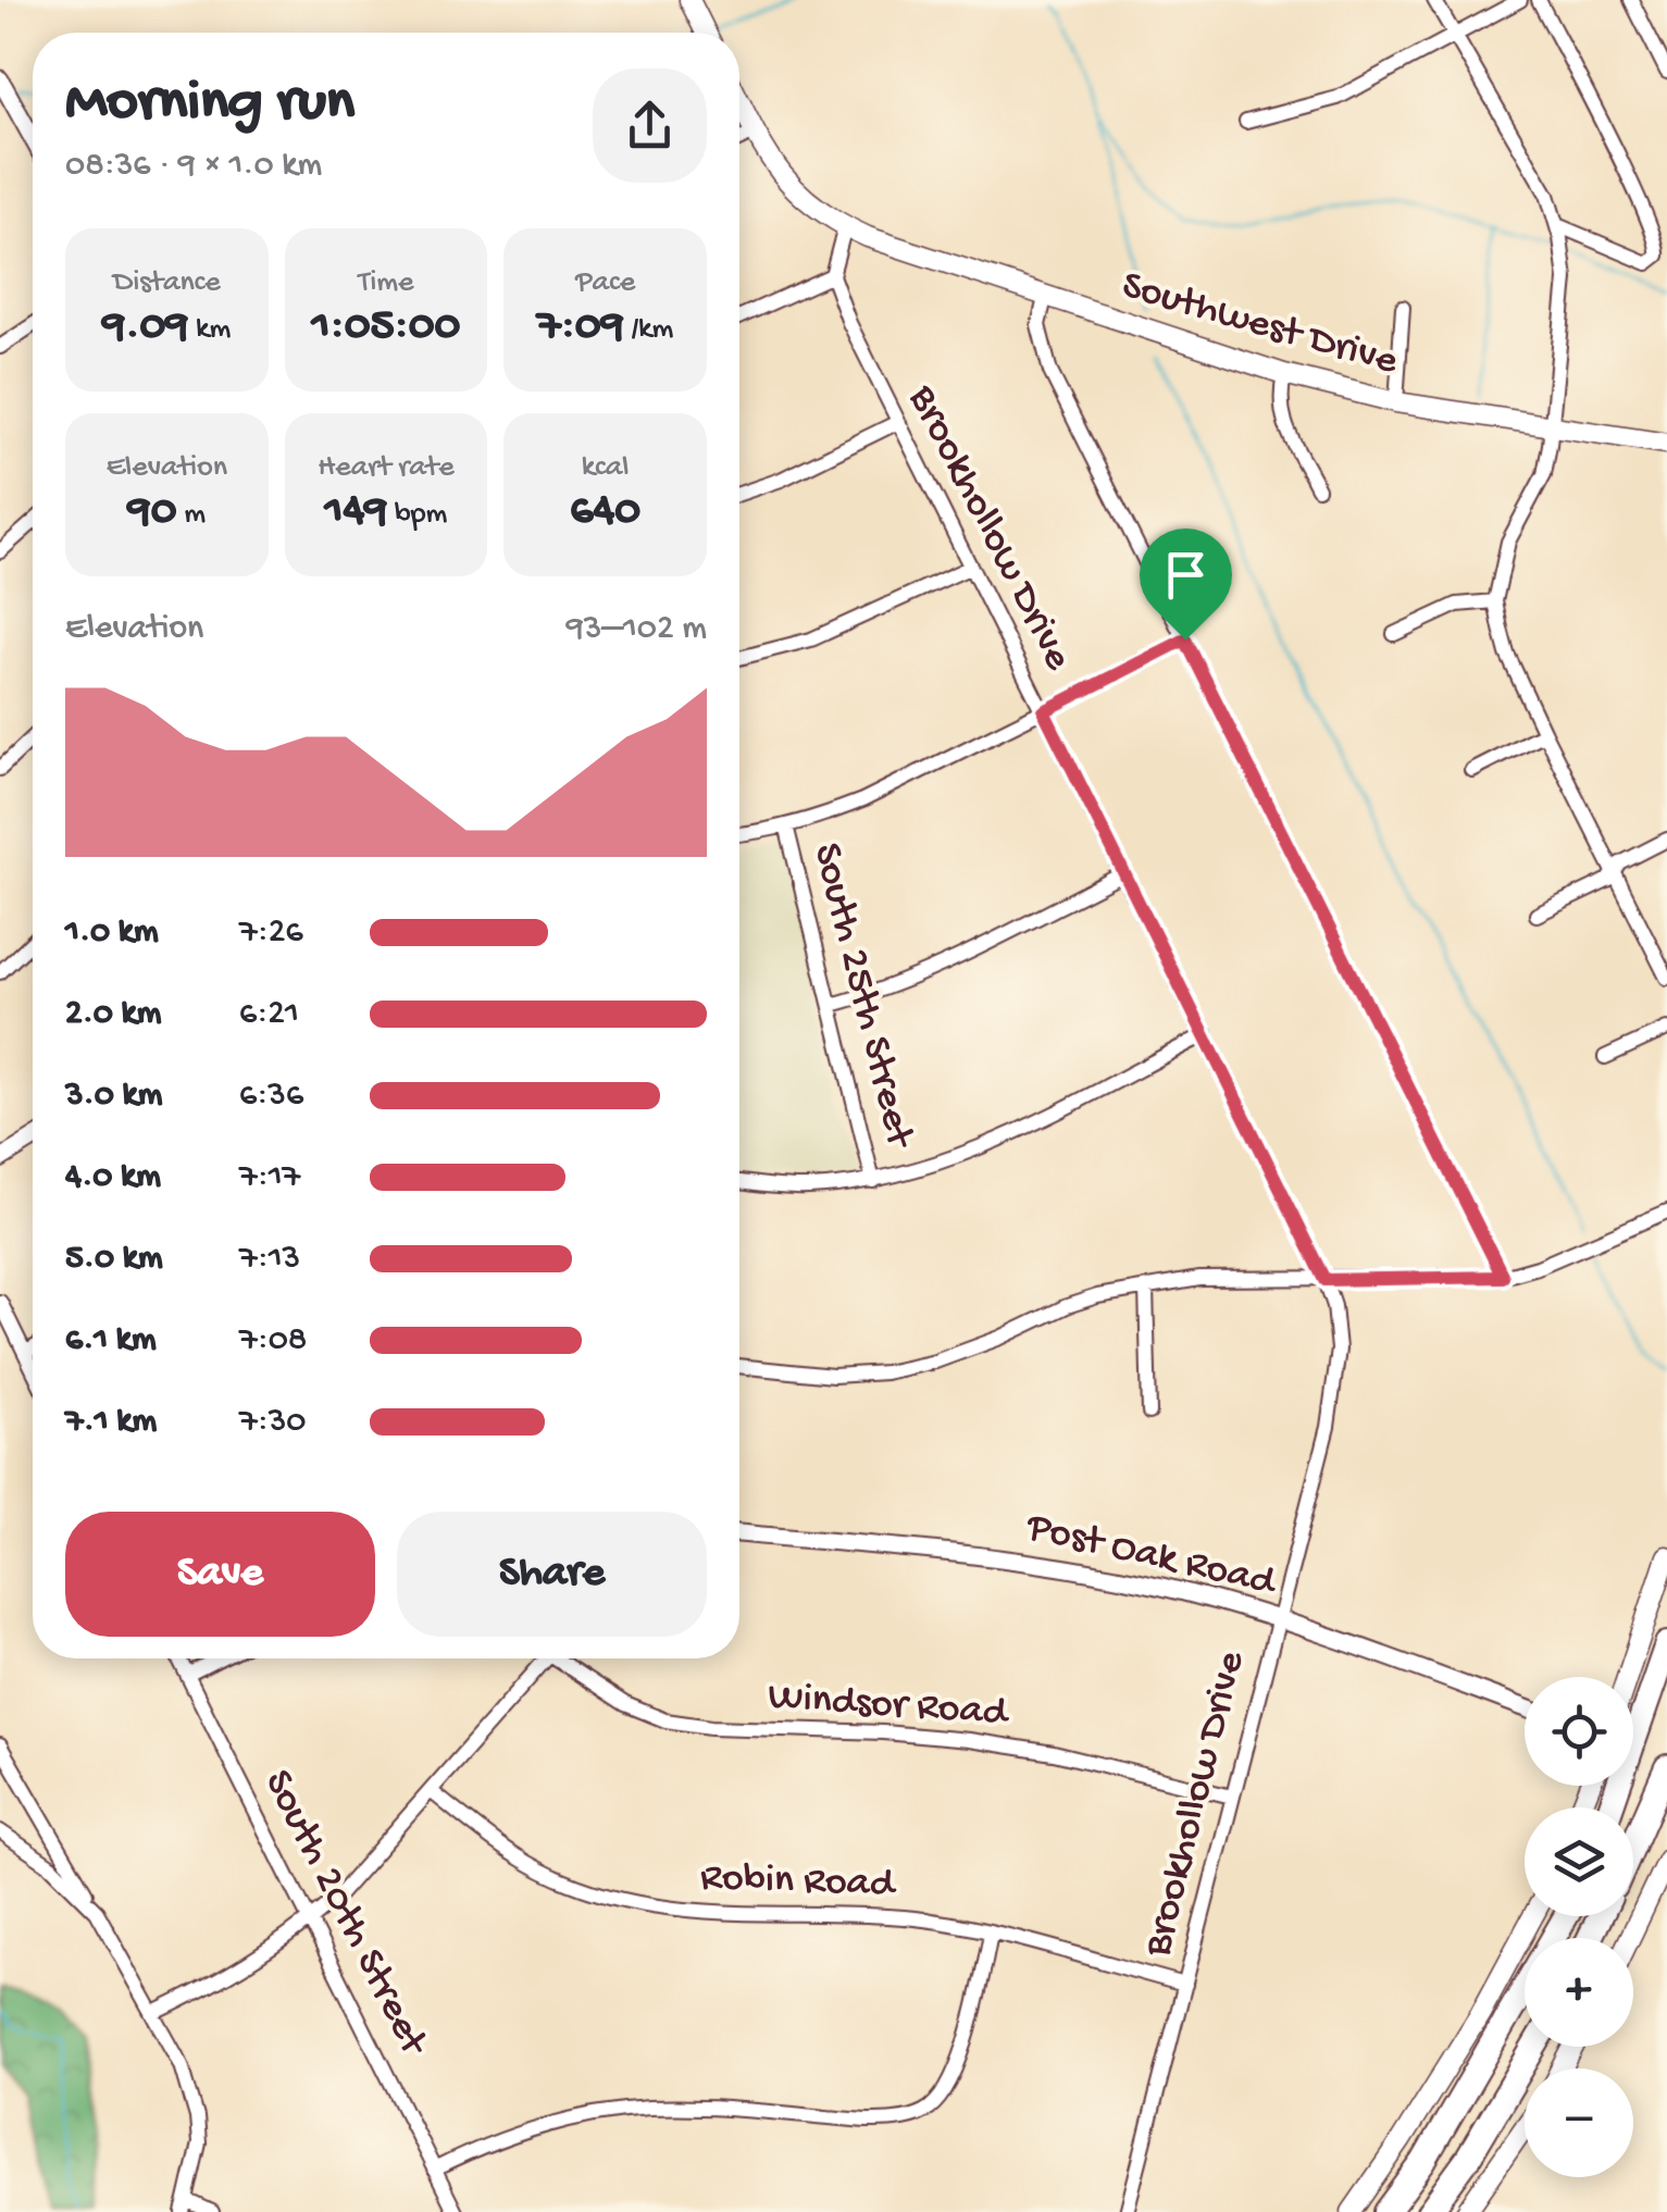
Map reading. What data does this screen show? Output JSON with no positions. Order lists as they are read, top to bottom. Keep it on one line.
{"streets":{"main road":["Southwest Drive"],"street":["Brookhollow Drive","South 25th Street","Post Oak Road","Windsor Road","Robin Road","South 20th Street"]},"crossings":[["Brookhollow Drive","Post Oak Road"],["Brookhollow Drive","Windsor Road"],["Brookhollow Drive","Robin Road"]],"page":{"heading":["Morning run","08:36 · 9 × 1.0 km"],"stats":[["Distance","9.09 km"],["Time","1:05:00"],["Pace","7:09 /km"],["Elevation","90 m"],["Heart rate","149 bpm"],["kcal","640"]],"chart":["Elevation","93–102 m"],"list":[{"name":"1.0 km","note":"7:26"},{"name":"2.0 km","note":"6:21"},{"name":"3.0 km","note":"6:36"},{"name":"4.0 km","note":"7:17"},{"name":"5.0 km","note":"7:13"},{"name":"6.1 km","note":"7:08"},{"name":"7.1 km","note":"7:30"}],"buttons":["Save","Share"],"map_buttons":["+","−"]}}
